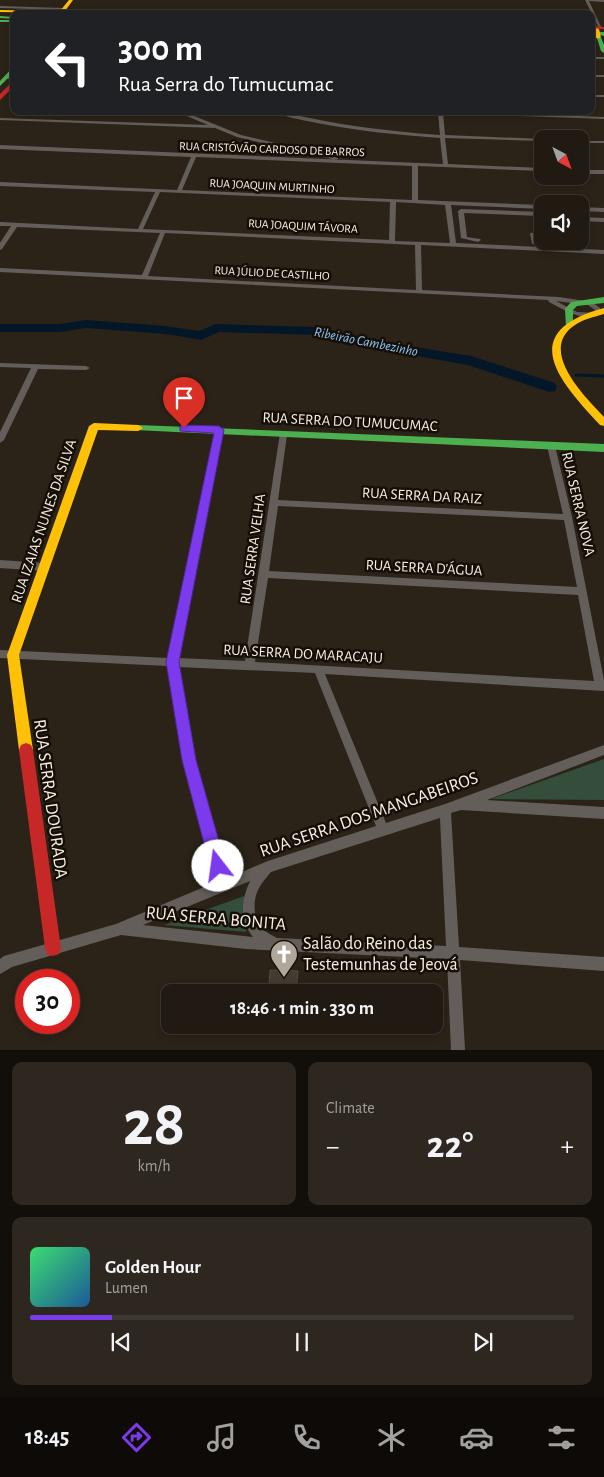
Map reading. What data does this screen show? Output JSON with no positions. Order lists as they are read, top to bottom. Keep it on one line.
{"streets":{"main road":["RUA SERRA DO TUMUCUMAC","RUA IZAIAS NUNES DA SILVA","RUA SERRA DOURADA"],"street":["RUA CRISTÓVÃO CARDOSO DE BARROS","RUA JOAQUIN MURTINHO","RUA JOAQUIM TÁVORA","RUA JÚLIO DE CASTILHO","RUA SERRA DA RAIZ","RUA SERRA NOVA","RUA SERRA VELHA","RUA SERRA D'ÁGUA","RUA SERRA DO MARACAJU","RUA SERRA DOS MANGABEIROS","RUA SERRA BONITA"]},"crossings":[["RUA SERRA DO TUMUCUMAC","RUA SERRA NOVA"],["RUA SERRA DO TUMUCUMAC","RUA IZAIAS NUNES DA SILVA"],["RUA SERRA DO TUMUCUMAC","RUA SERRA VELHA"],["RUA SERRA DA RAIZ","RUA SERRA NOVA"],["RUA SERRA DA RAIZ","RUA SERRA VELHA"],["RUA SERRA NOVA","RUA SERRA D'ÁGUA"],["RUA SERRA NOVA","RUA SERRA DO MARACAJU"],["RUA IZAIAS NUNES DA SILVA","RUA SERRA DO MARACAJU"],["RUA IZAIAS NUNES DA SILVA","RUA SERRA DOURADA"],["RUA SERRA VELHA","RUA SERRA D'ÁGUA"],["RUA SERRA VELHA","RUA SERRA DO MARACAJU"],["RUA SERRA DO MARACAJU","RUA SERRA DOURADA"],["RUA SERRA DOURADA","RUA SERRA BONITA"],["RUA SERRA DOS MANGABEIROS","RUA SERRA BONITA"]],"water":["Ribeirão Cambezinho"],"places":{"church":["Salão do Reino das Testemunhas de Jeová"]},"north":"bottom right","page":{"turn":["300 m","Rua Serra do Tumucumac"],"limit":"30","trip":"18:46 · 1 min · 330 m","tile":[["28","km/h"],"Climate"],"heat":["−","22°","+"],"song":["Golden Hour","Lumen"],"tabs":"18:45"}}
